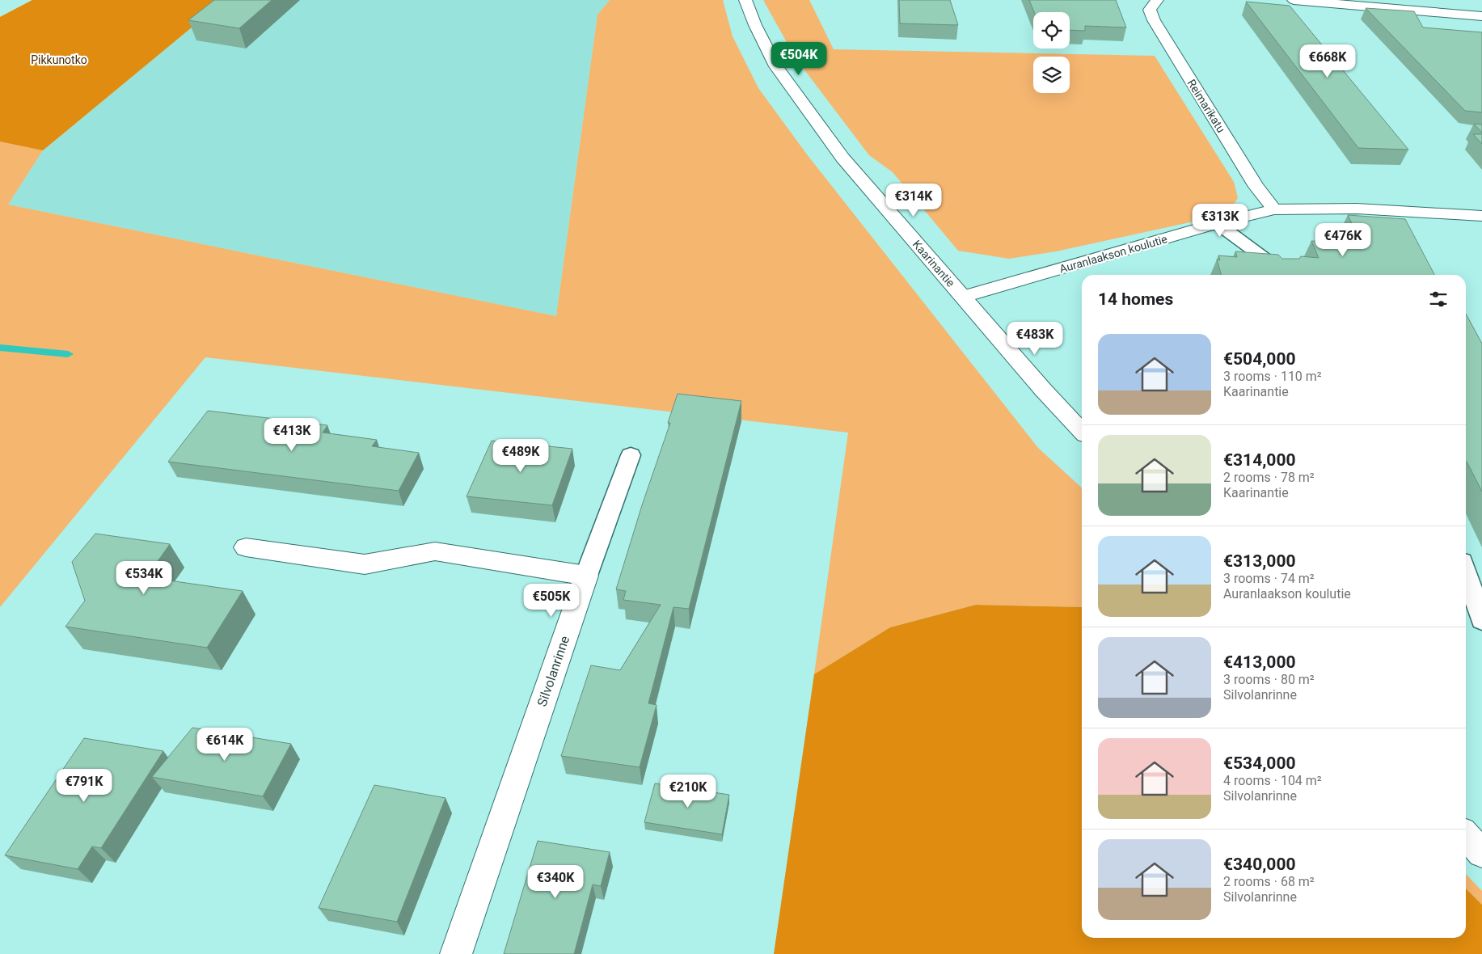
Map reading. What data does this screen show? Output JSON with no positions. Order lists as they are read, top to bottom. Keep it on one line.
{"streets":{"street":["Reimarikatu","Auranlaakson koulutie","Kaarinantie","Silvolanrinne"]},"crossings":[["Reimarikatu","Auranlaakson koulutie"],["Auranlaakson koulutie","Kaarinantie"]],"parks":["Pikkunotko"],"page":{"price":["€504K","€668K","€314K","€313K","€476K","€483K","€413K","€489K","€534K","€505K","€614K","€791K","€210K","€340K"],"heading":"14 homes","list":[{"name":"€504,000","note":"3 rooms · 110 m² · Kaarinantie"},{"name":"€314,000","note":"2 rooms · 78 m² · Kaarinantie"},{"name":"€313,000","note":"3 rooms · 74 m² · Auranlaakson koulutie"},{"name":"€413,000","note":"3 rooms · 80 m² · Silvolanrinne"},{"name":"€534,000","note":"4 rooms · 104 m² · Silvolanrinne"},{"name":"€340,000","note":"2 rooms · 68 m² · Silvolanrinne"}]}}
